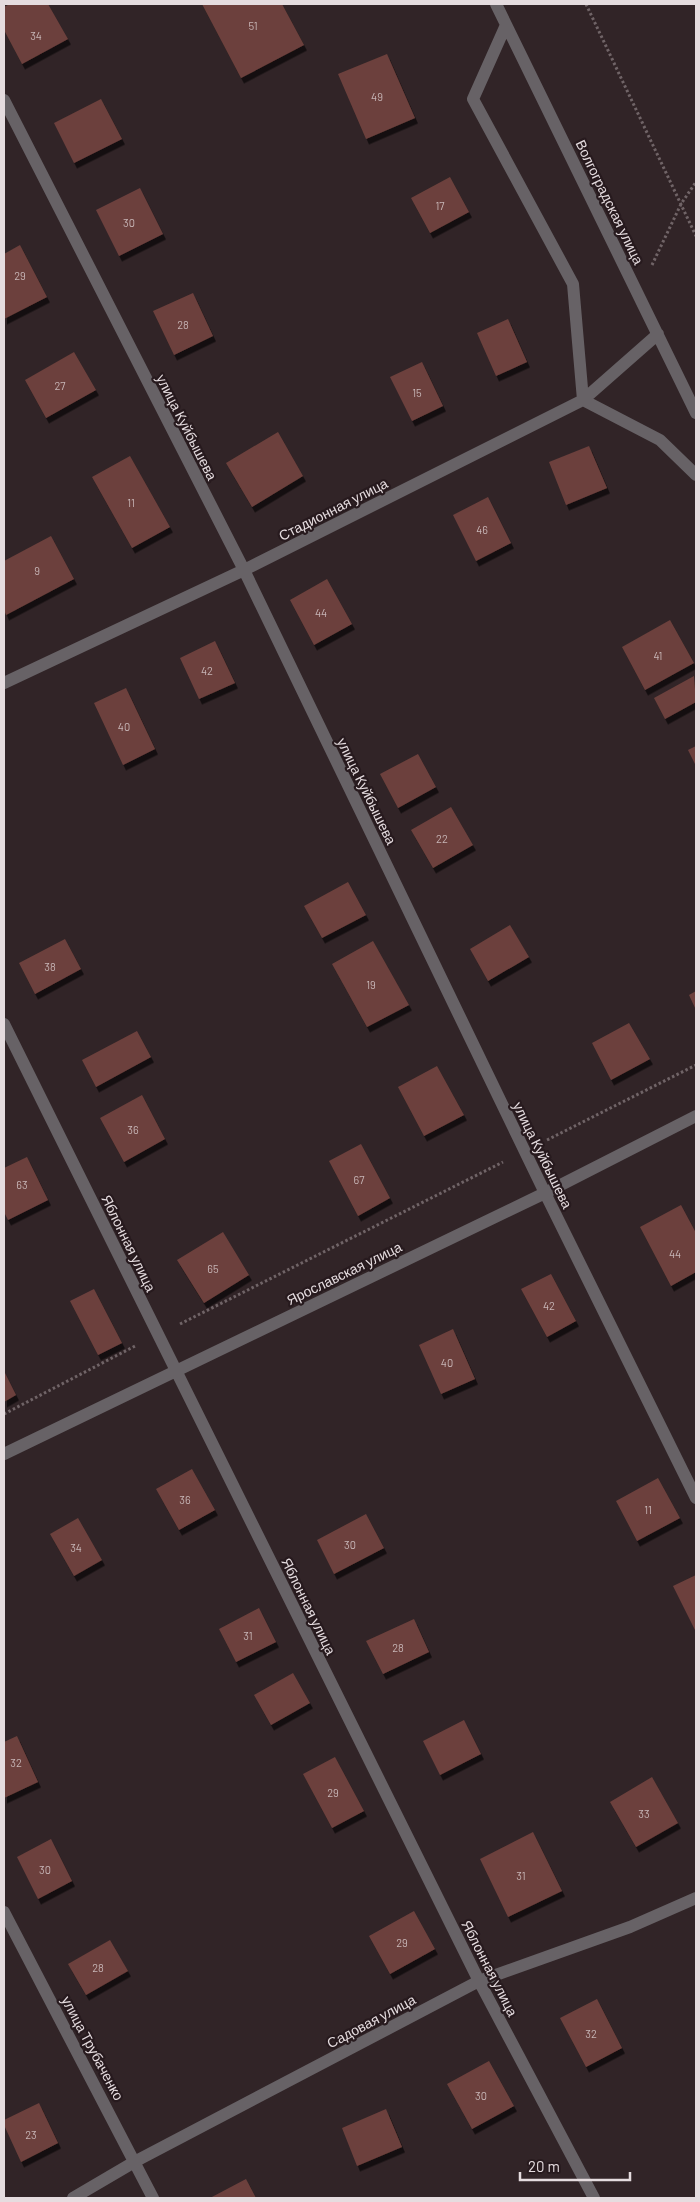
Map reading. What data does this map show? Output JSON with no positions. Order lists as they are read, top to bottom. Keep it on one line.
{"streets":{"street":["Волгоградская улица","улица Куйбышева","Стадионная улица","Яблонная улица","Ярославская улица","Садовая улица","улица Трубаченко"]},"crossings":[["Волгоградская улица","Стадионная улица"],["улица Куйбышева","Стадионная улица"],["улица Куйбышева","Ярославская улица"],["Яблонная улица","Ярославская улица"],["Яблонная улица","Садовая улица"],["Садовая улица","улица Трубаченко"]],"house_numbers":["51","34","49","17","30","29","28","27","15","11","46","9","44","41","42","40","22","38","19","36","67","63","44","65","42","40","36","11","30","34","31","28","32","29","33","30","31","29","28","32","30","23"],"scale_bar":"20 m"}
